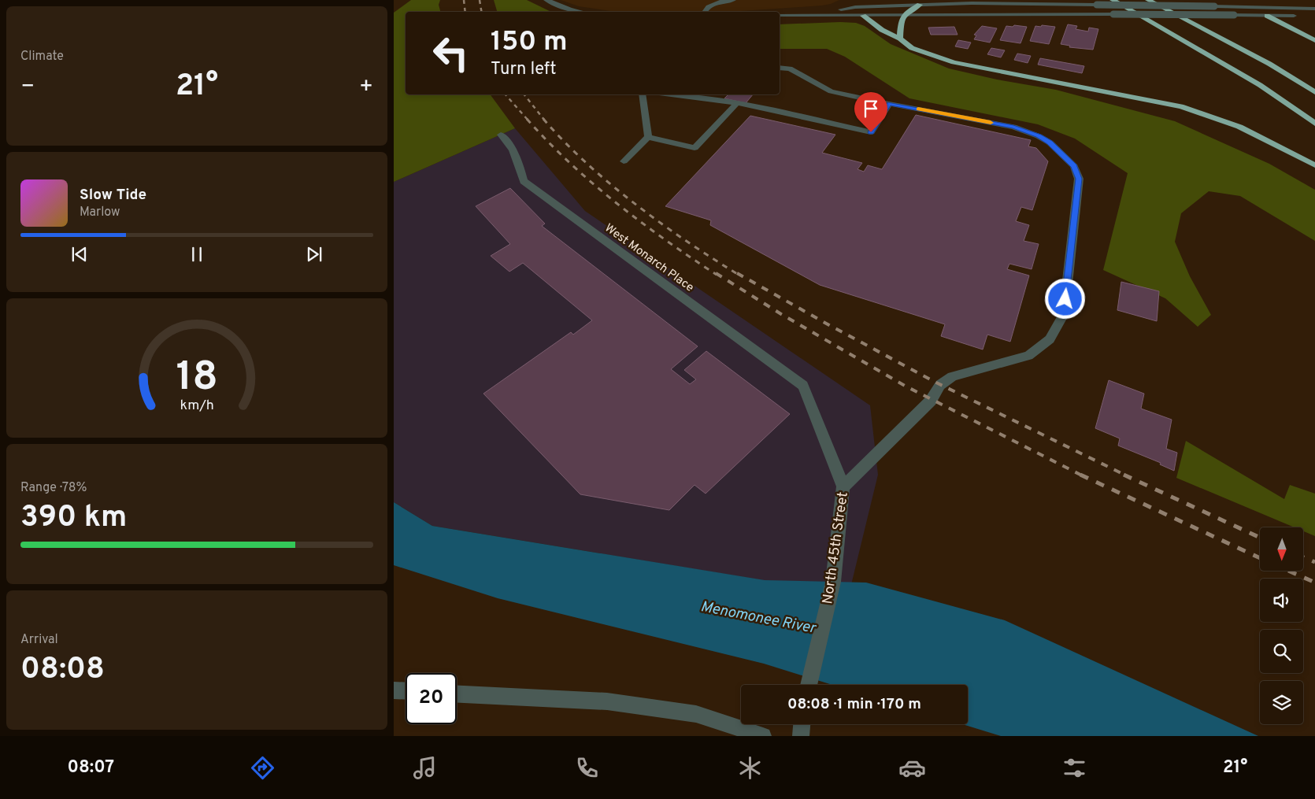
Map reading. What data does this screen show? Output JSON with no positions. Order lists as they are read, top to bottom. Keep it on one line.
{"streets":{"street":["West Monarch Place","North 45th Street"]},"crossings":[["West Monarch Place","North 45th Street"]],"water":["Menomonee River"],"north":"bottom","page":{"tile":["Climate",["Range · 78%","390 km"],["Arrival","08:08"]],"turn":["150 m","Turn left"],"heat":["−","21°","+"],"song":["Slow Tide","Marlow"],"limit":"20","trip":"08:08 · 1 min · 170 m","tabs":["08:07","21°"],"gauge":["18","km/h"]}}
